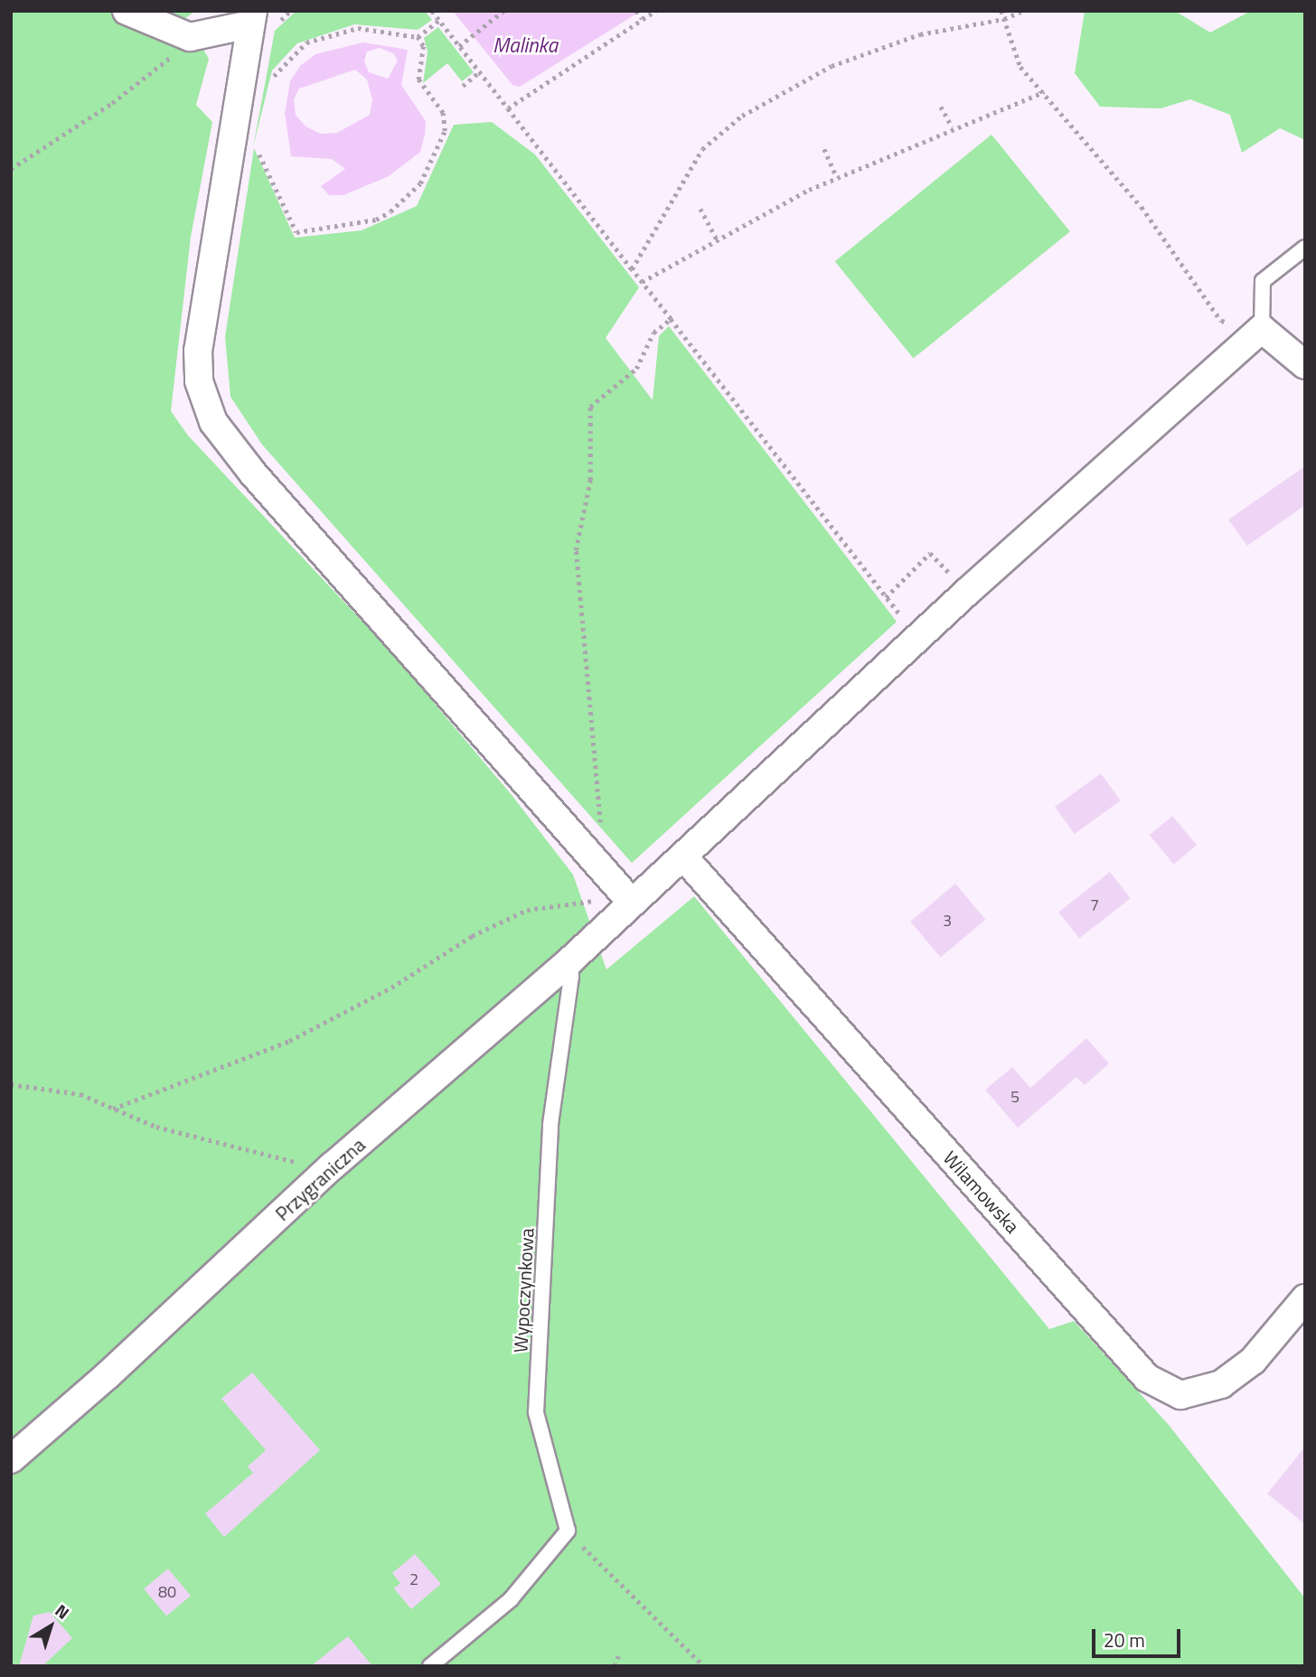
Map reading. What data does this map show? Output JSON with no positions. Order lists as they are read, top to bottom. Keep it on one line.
{"streets":{"street":["Przygraniczna","Wilamowska"],"lane":["Wypoczynkowa"]},"crossings":[["Przygraniczna","Wilamowska"],["Przygraniczna","Wypoczynkowa"]],"water":["Malinka"],"house_numbers":["7","3","5","2","80"],"scale_bar":"20 m","north":"top right"}
